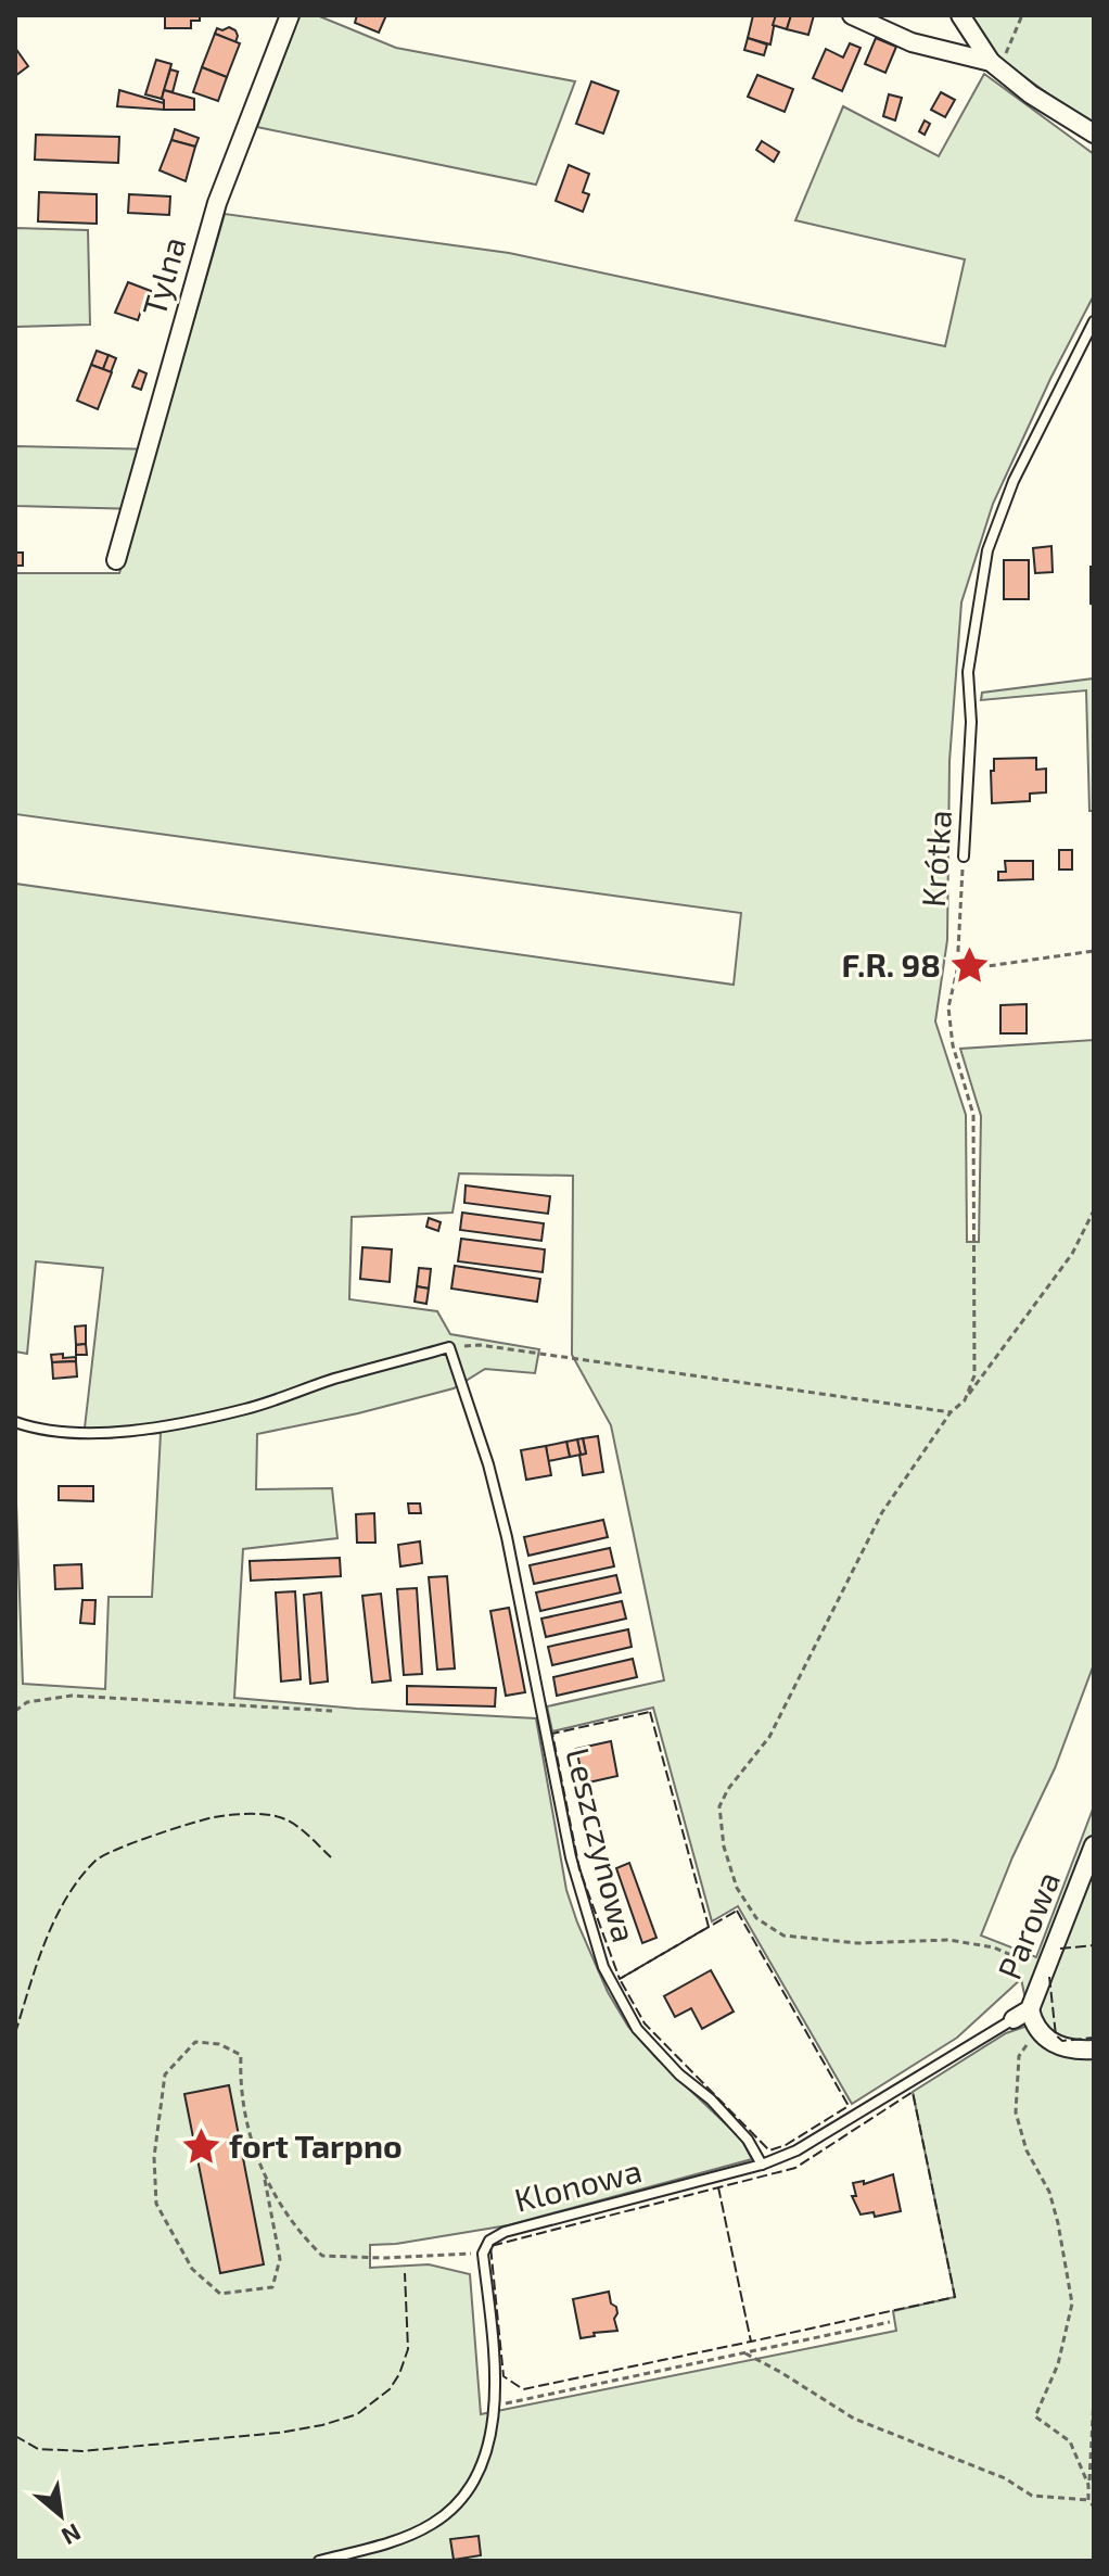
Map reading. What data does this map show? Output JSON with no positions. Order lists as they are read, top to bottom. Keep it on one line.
{"streets":{"street":["Tylna","Parowa"],"lane":["Krótka","Leszczynowa","Klonowa"]},"crossings":[["Leszczynowa","Klonowa"],["Parowa","Klonowa"]],"places":{"place":["F.R. 98","fort Tarpno"]},"north":"bottom right"}
